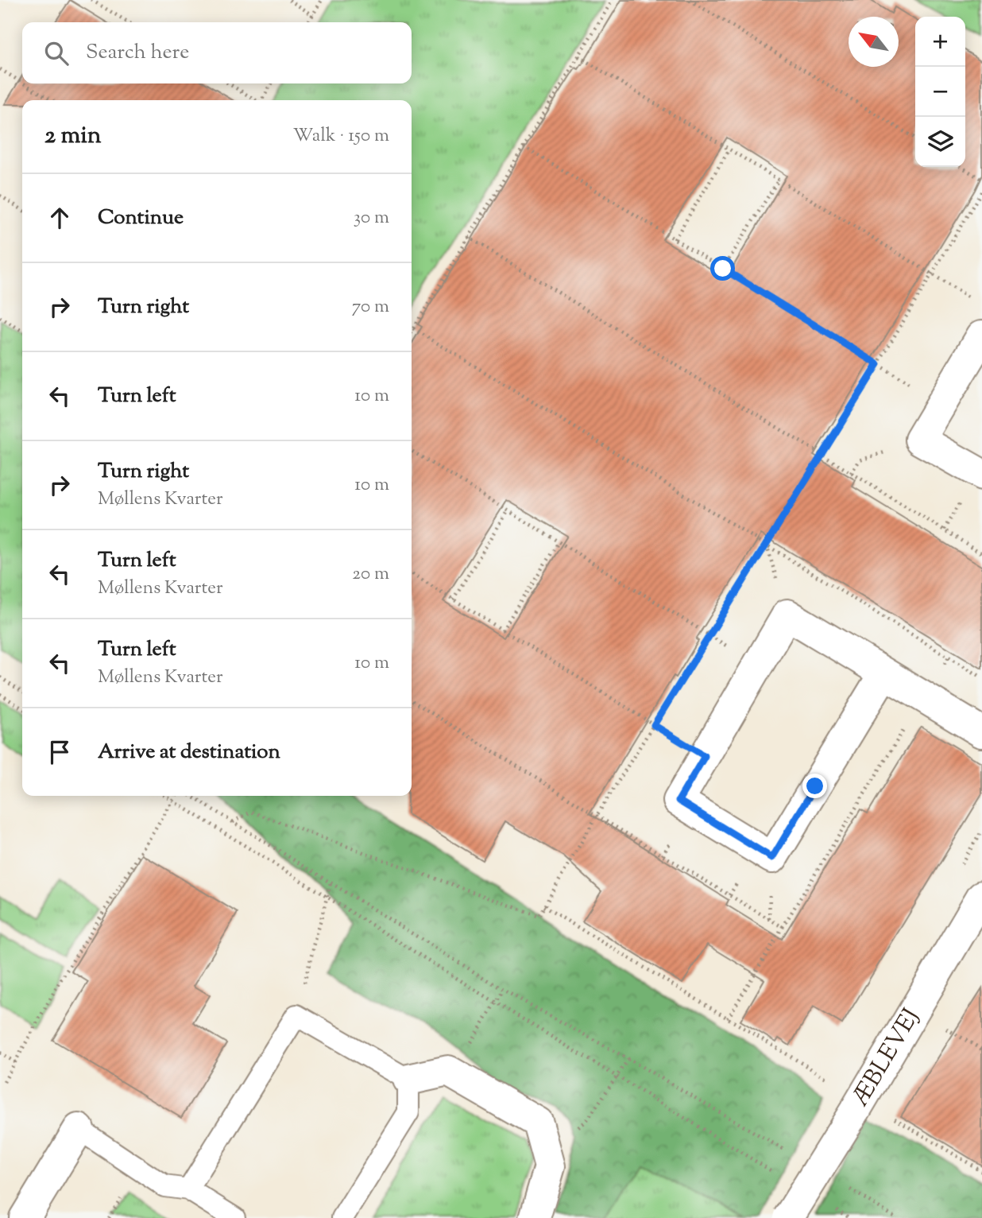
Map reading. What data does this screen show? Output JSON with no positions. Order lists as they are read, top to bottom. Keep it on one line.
{"streets":{"street":["ÆBLEVEJ"]},"north":"top left","page":{"map_buttons":["+","−"],"search":"Search here","heading":["2 min","Walk · 150 m"],"list":[["Continue","30 m"],["Turn right","70 m"],["Turn left","10 m"],["Turn right","Møllens Kvarter","10 m"],["Turn left","Møllens Kvarter","20 m"],["Turn left","Møllens Kvarter","10 m"],"Arrive at destination"]}}
